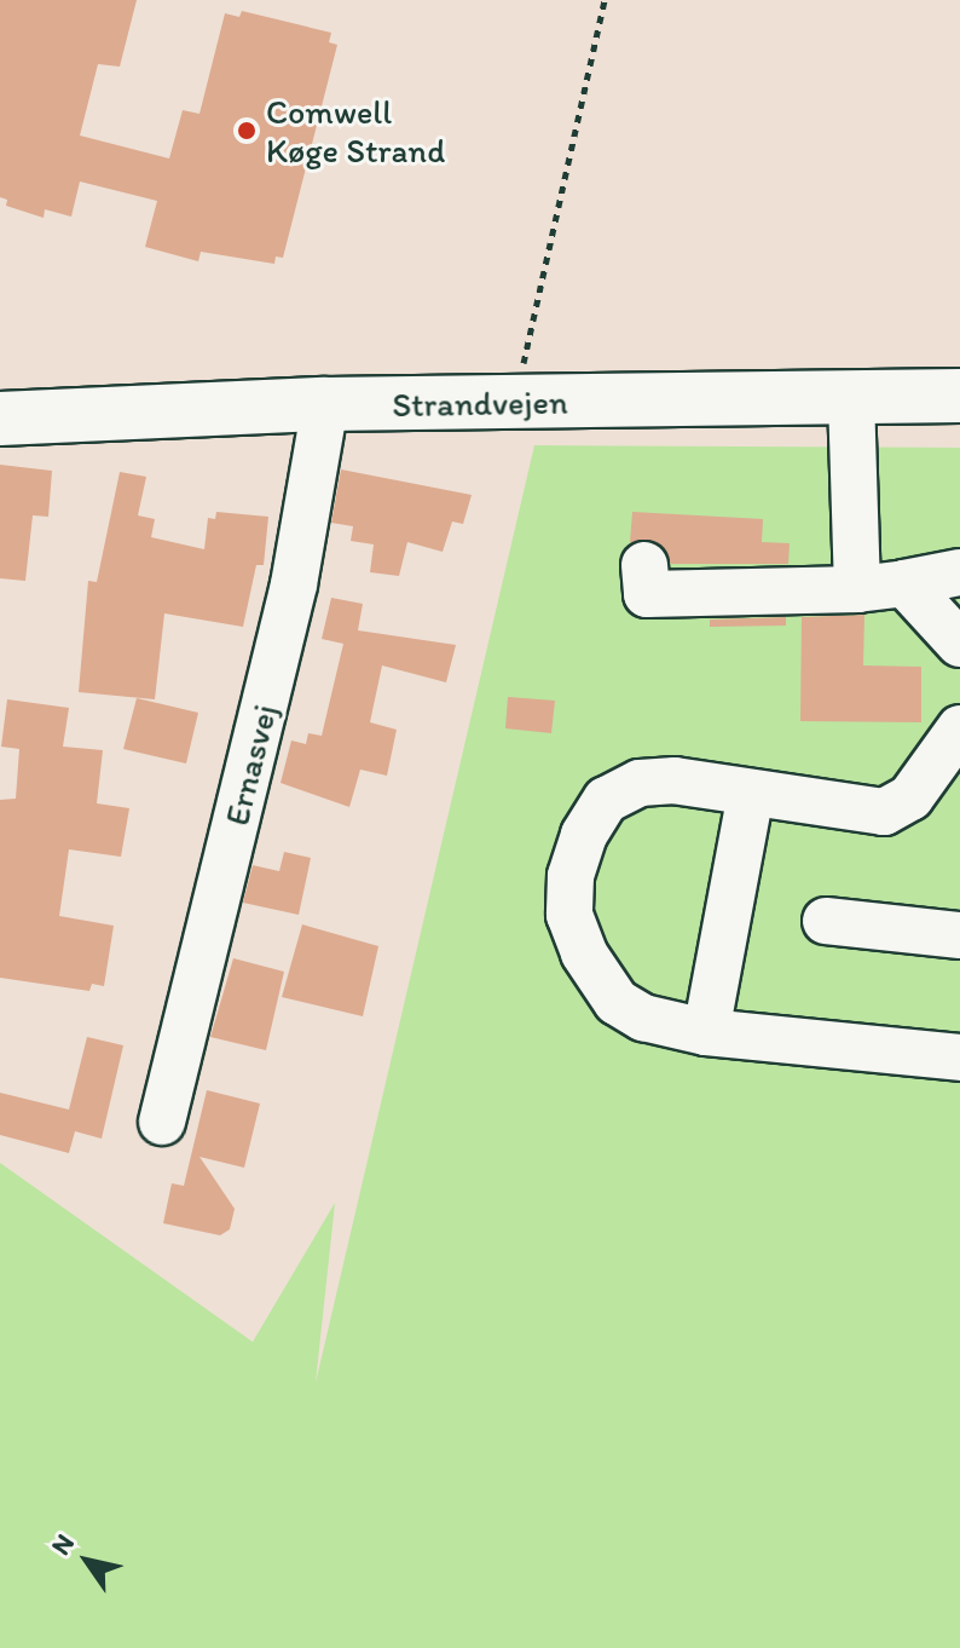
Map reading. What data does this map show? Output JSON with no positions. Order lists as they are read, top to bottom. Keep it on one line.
{"streets":{"main road":["Strandvejen"],"street":["Ernasvej"]},"crossings":[["Strandvejen","Ernasvej"]],"places":["Comwell Køge Strand"],"north":"top left"}
